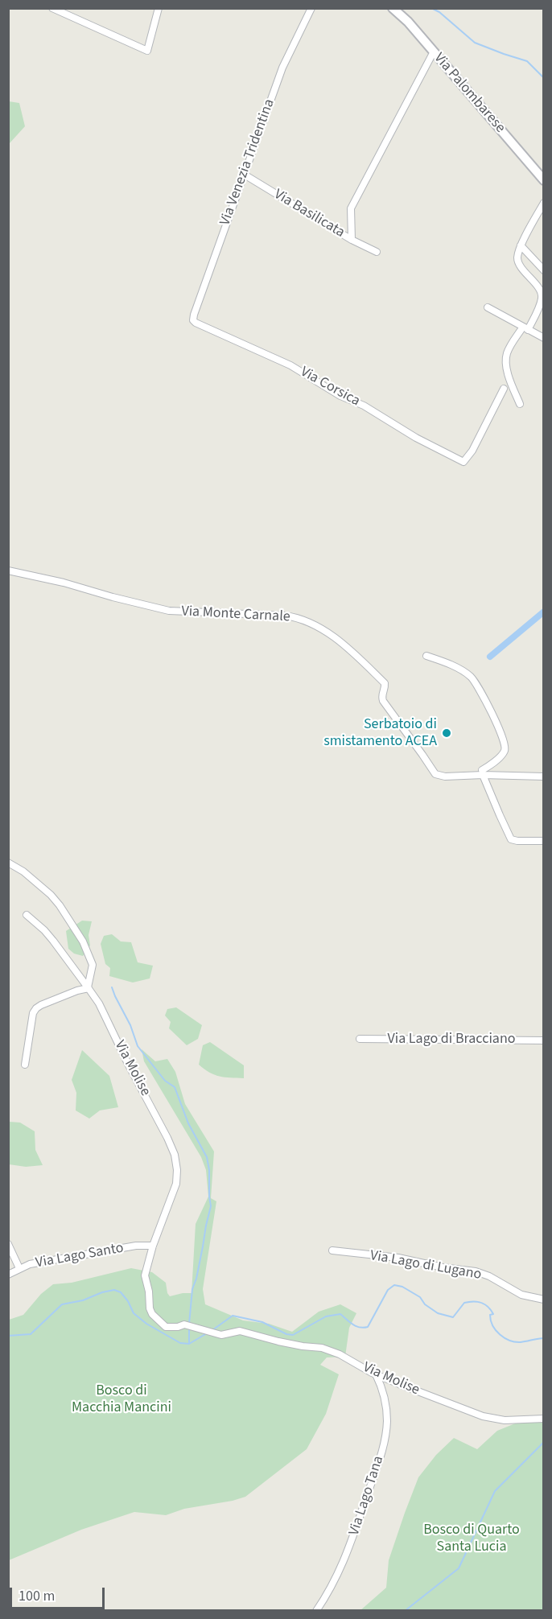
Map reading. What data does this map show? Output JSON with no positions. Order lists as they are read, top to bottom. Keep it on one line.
{"streets":{"main road":["Via Palombarese"],"street":["Via Venezia Tridentina","Via Basilicata","Via Corsica","Via Monte Carnale","Via Lago di Bracciano","Via Molise","Via Lago Santo","Via Lago di Lugano","Via Lago Tana"]},"crossings":[["Via Venezia Tridentina","Via Basilicata"],["Via Venezia Tridentina","Via Corsica"],["Via Molise","Via Lago Santo"],["Via Molise","Via Lago Tana"]],"parks":["Bosco di Macchia Mancini","Bosco di Quarto Santa Lucia"],"places":["Serbatoio di smistamento ACEA"],"scale_bar":"100 m"}
